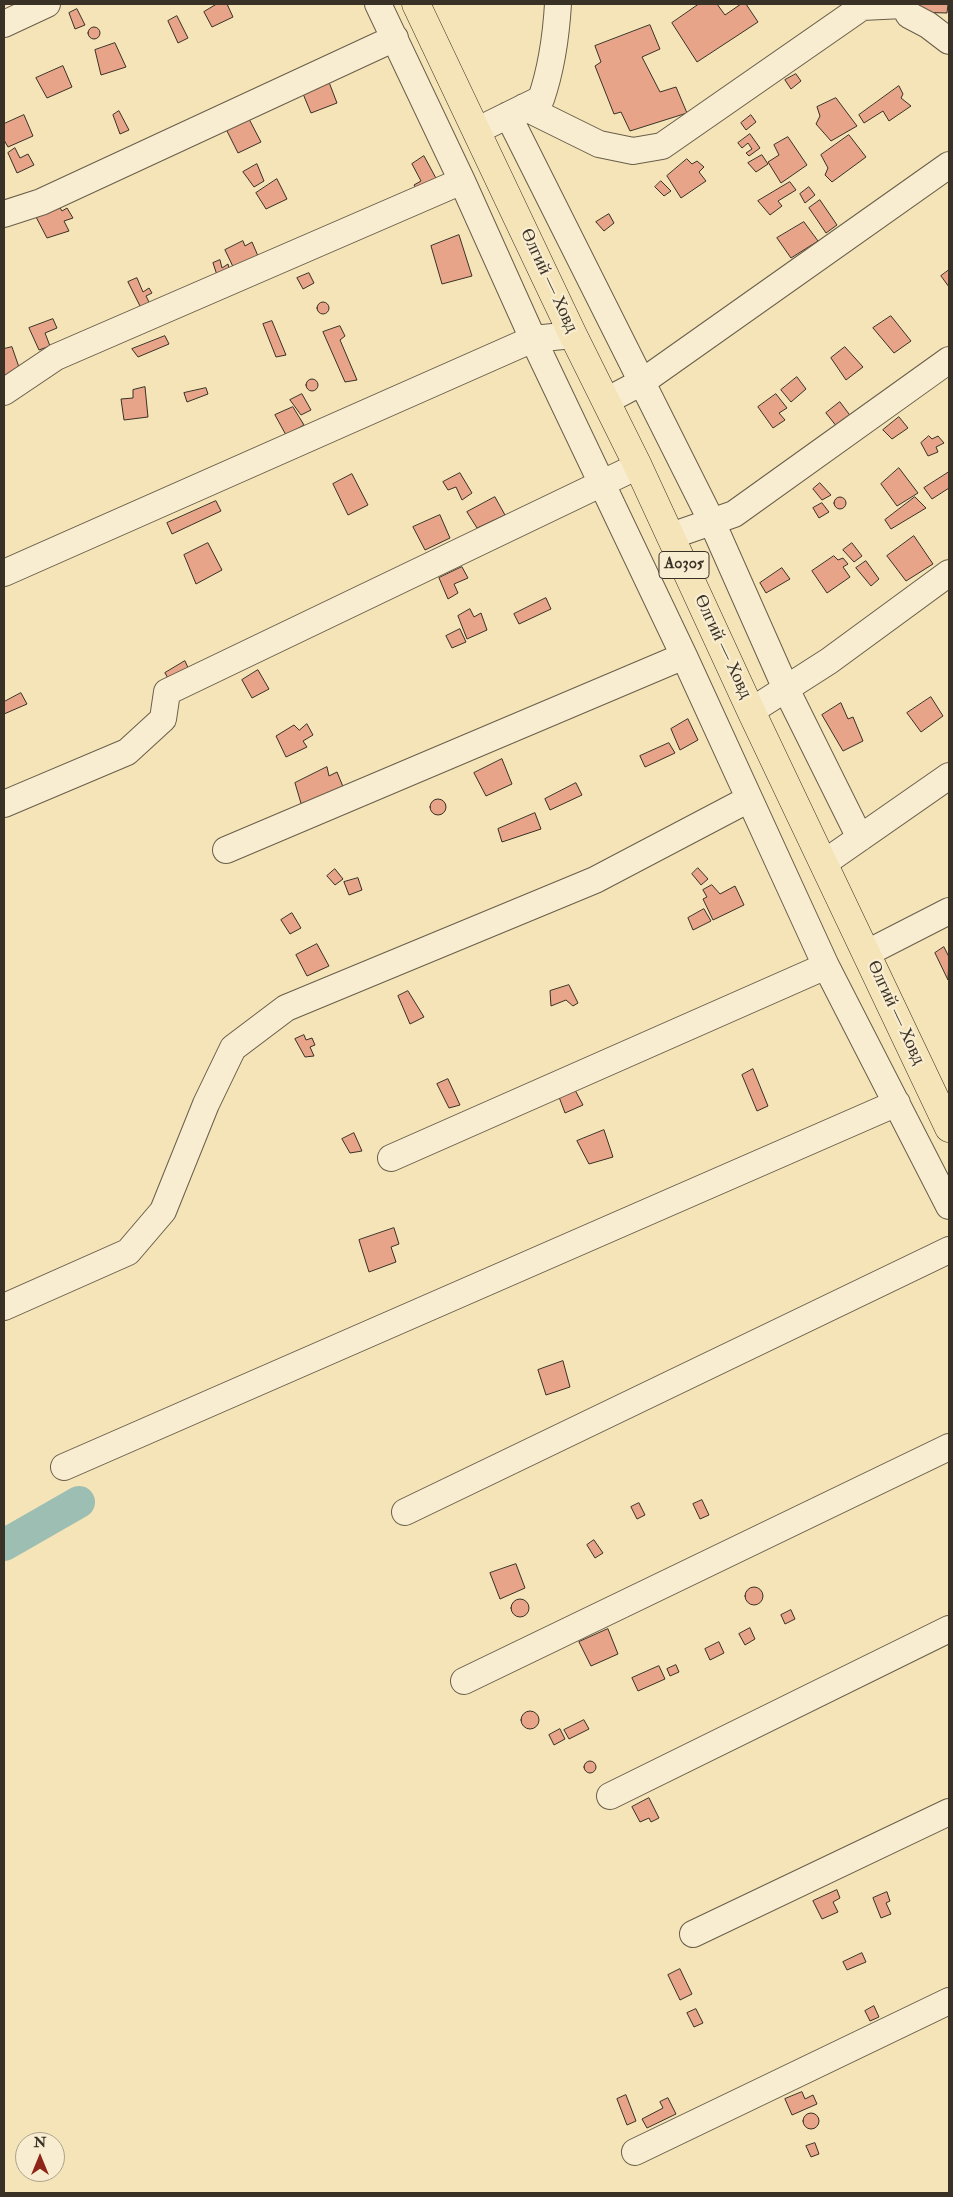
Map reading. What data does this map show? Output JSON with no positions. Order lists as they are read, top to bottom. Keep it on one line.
{"streets":{"highway":["Өлгий — Ховд","A0305"]},"north":"top"}
